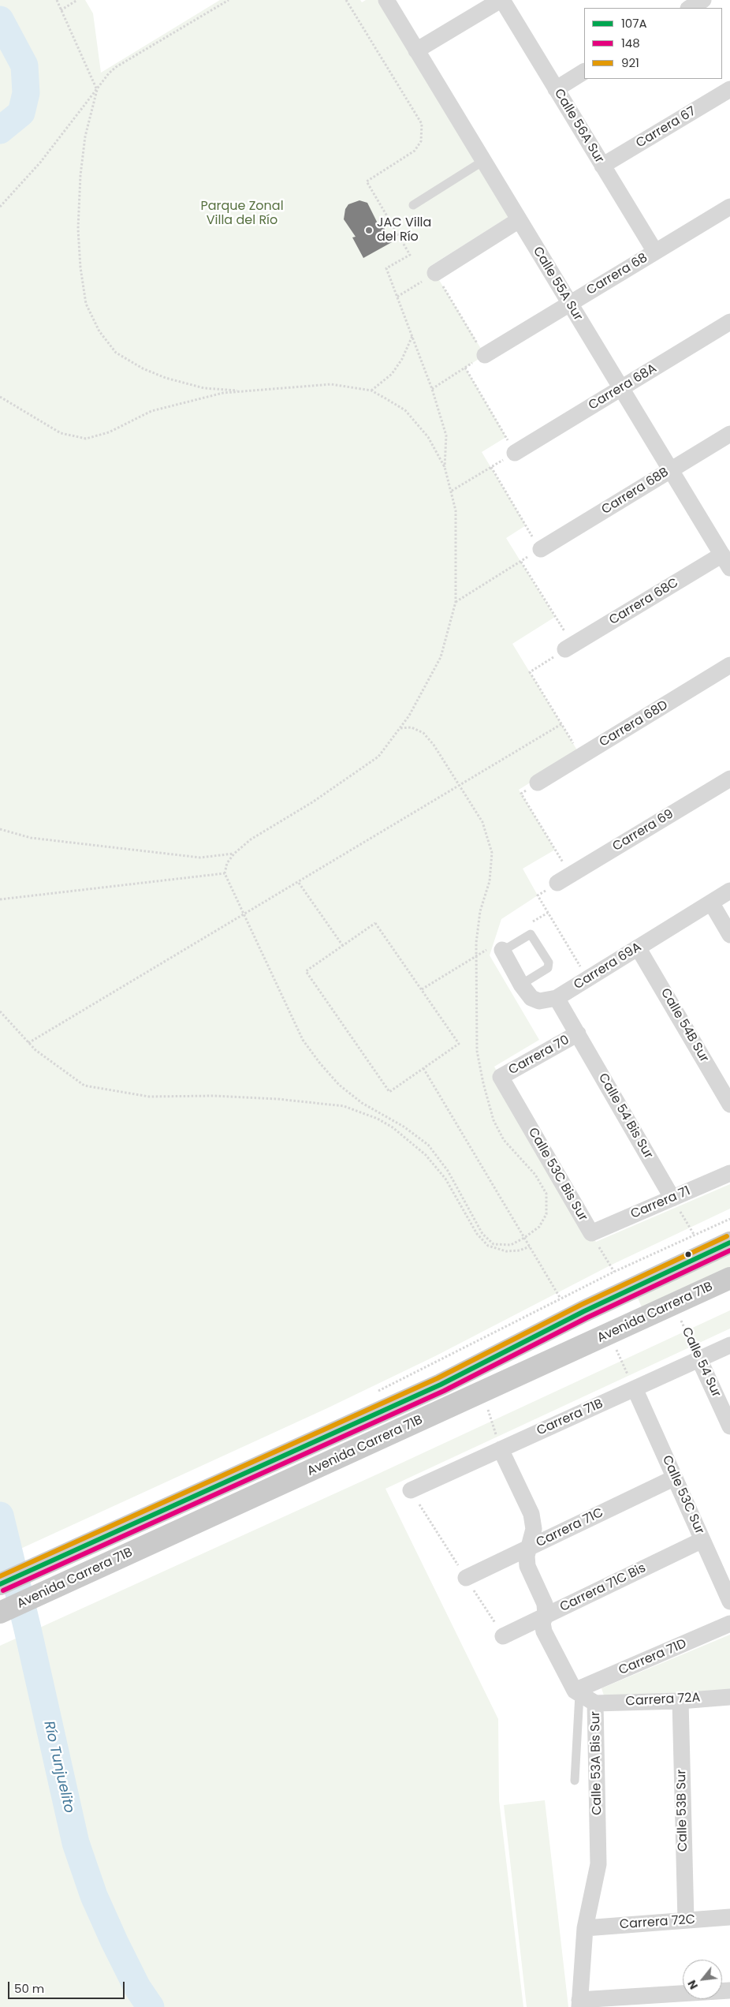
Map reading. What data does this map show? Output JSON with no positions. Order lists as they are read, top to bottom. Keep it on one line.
{"streets":{"main road":["Avenida Carrera 71B"],"street":["Calle 56A Sur","Carrera 67","Carrera 68","Calle 55A Sur","Carrera 68A","Carrera 68B","Carrera 68C","Carrera 68D","Carrera 69","Carrera 69A","Calle 54B Sur","Carrera 70","Calle 54 Bis Sur","Calle 53C Bis Sur","Carrera 71","Calle 54 Sur","Carrera 71B","Calle 53C Sur","Carrera 71C","Carrera 71C Bis","Carrera 71D","Carrera 72A","Calle 53A Bis Sur","Calle 53B Sur","Carrera 72C"]},"crossings":[["Calle 56A Sur","Carrera 67"],["Calle 56A Sur","Carrera 68"],["Carrera 68","Calle 55A Sur"],["Calle 55A Sur","Carrera 68A"],["Calle 55A Sur","Carrera 68B"],["Calle 55A Sur","Carrera 68C"],["Carrera 69A","Calle 54B Sur"],["Carrera 69A","Calle 54 Bis Sur"],["Carrera 70","Calle 54 Bis Sur"],["Carrera 70","Calle 53C Bis Sur"],["Calle 54 Bis Sur","Carrera 71"],["Calle 53C Bis Sur","Carrera 71"],["Calle 54 Sur","Carrera 71B"],["Carrera 71B","Calle 53C Sur"],["Calle 53C Sur","Carrera 71C"],["Calle 53C Sur","Carrera 71C Bis"],["Carrera 71D","Calle 53A Bis Sur"],["Carrera 72A","Calle 53A Bis Sur"],["Carrera 72A","Calle 53B Sur"],["Calle 53A Bis Sur","Carrera 72C"],["Calle 53B Sur","Carrera 72C"]],"water":["Río Tunjuelito"],"parks":["Parque Zonal Villa del Río"],"places":["JAC Villa del Río"],"lines":["transit line 921","transit line 107A","transit line 148"],"legend":["107A","148","921"],"scale_bar":"50 m","north":"bottom left"}
